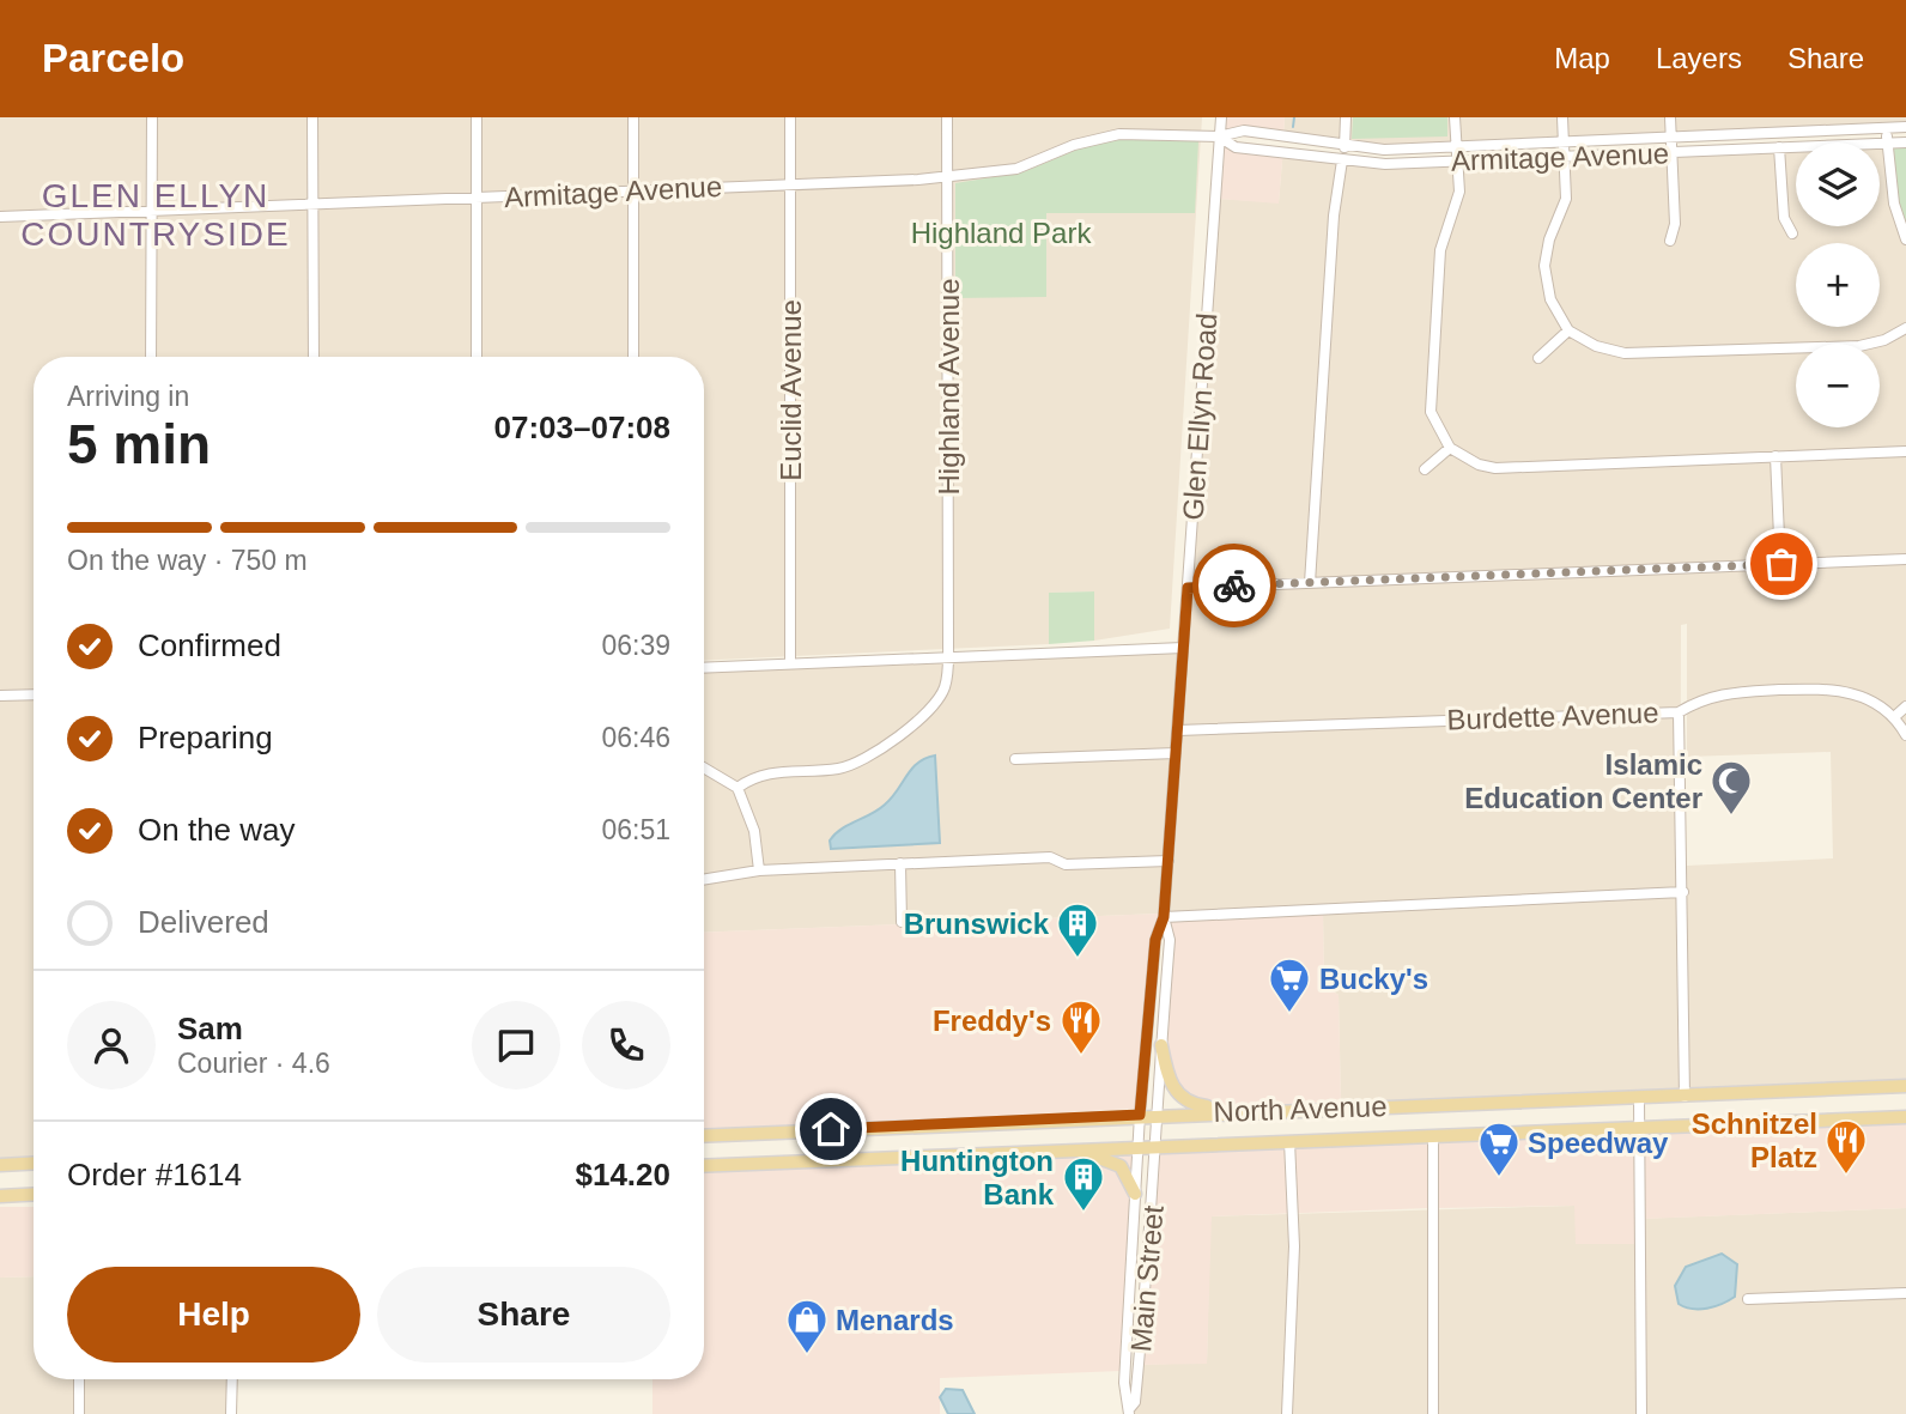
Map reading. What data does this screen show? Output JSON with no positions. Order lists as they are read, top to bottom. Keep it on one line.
{"streets":{"main road":["North Avenue"],"street":["Armitage Avenue","Highland Avenue","Euclid Avenue","Glen Ellyn Road","Burdette Avenue","Main Street"]},"crossings":[["Armitage Avenue","Highland Avenue"],["Armitage Avenue","Euclid Avenue"],["Armitage Avenue","Glen Ellyn Road"],["Glen Ellyn Road","Burdette Avenue"],["Glen Ellyn Road","North Avenue"],["Glen Ellyn Road","Main Street"],["North Avenue","Main Street"]],"districts":["GLEN ELLYN COUNTRYSIDE"],"parks":["Highland Park"],"places":{"mosque":["Islamic Education Center"],"building":["Brunswick","Huntington Bank"],"supermarket":["Bucky's","Speedway"],"restaurant":["Freddy's","Schnitzel Platz"],"shop":["Menards"]},"page":{"header":"Parcelo","nav":["Map","Layers","Share"],"map_buttons":["+","−"],"heading":["5 min","Arriving in","07:03–07:08"],"panel":["Sam","Courier · 4.6","Order #1614","$14.20"],"bar":"On the way · 750 m","list":[["Confirmed","06:39"],["Preparing","06:46"],["On the way","06:51"],"Delivered"],"buttons":["Help","Share"]}}
